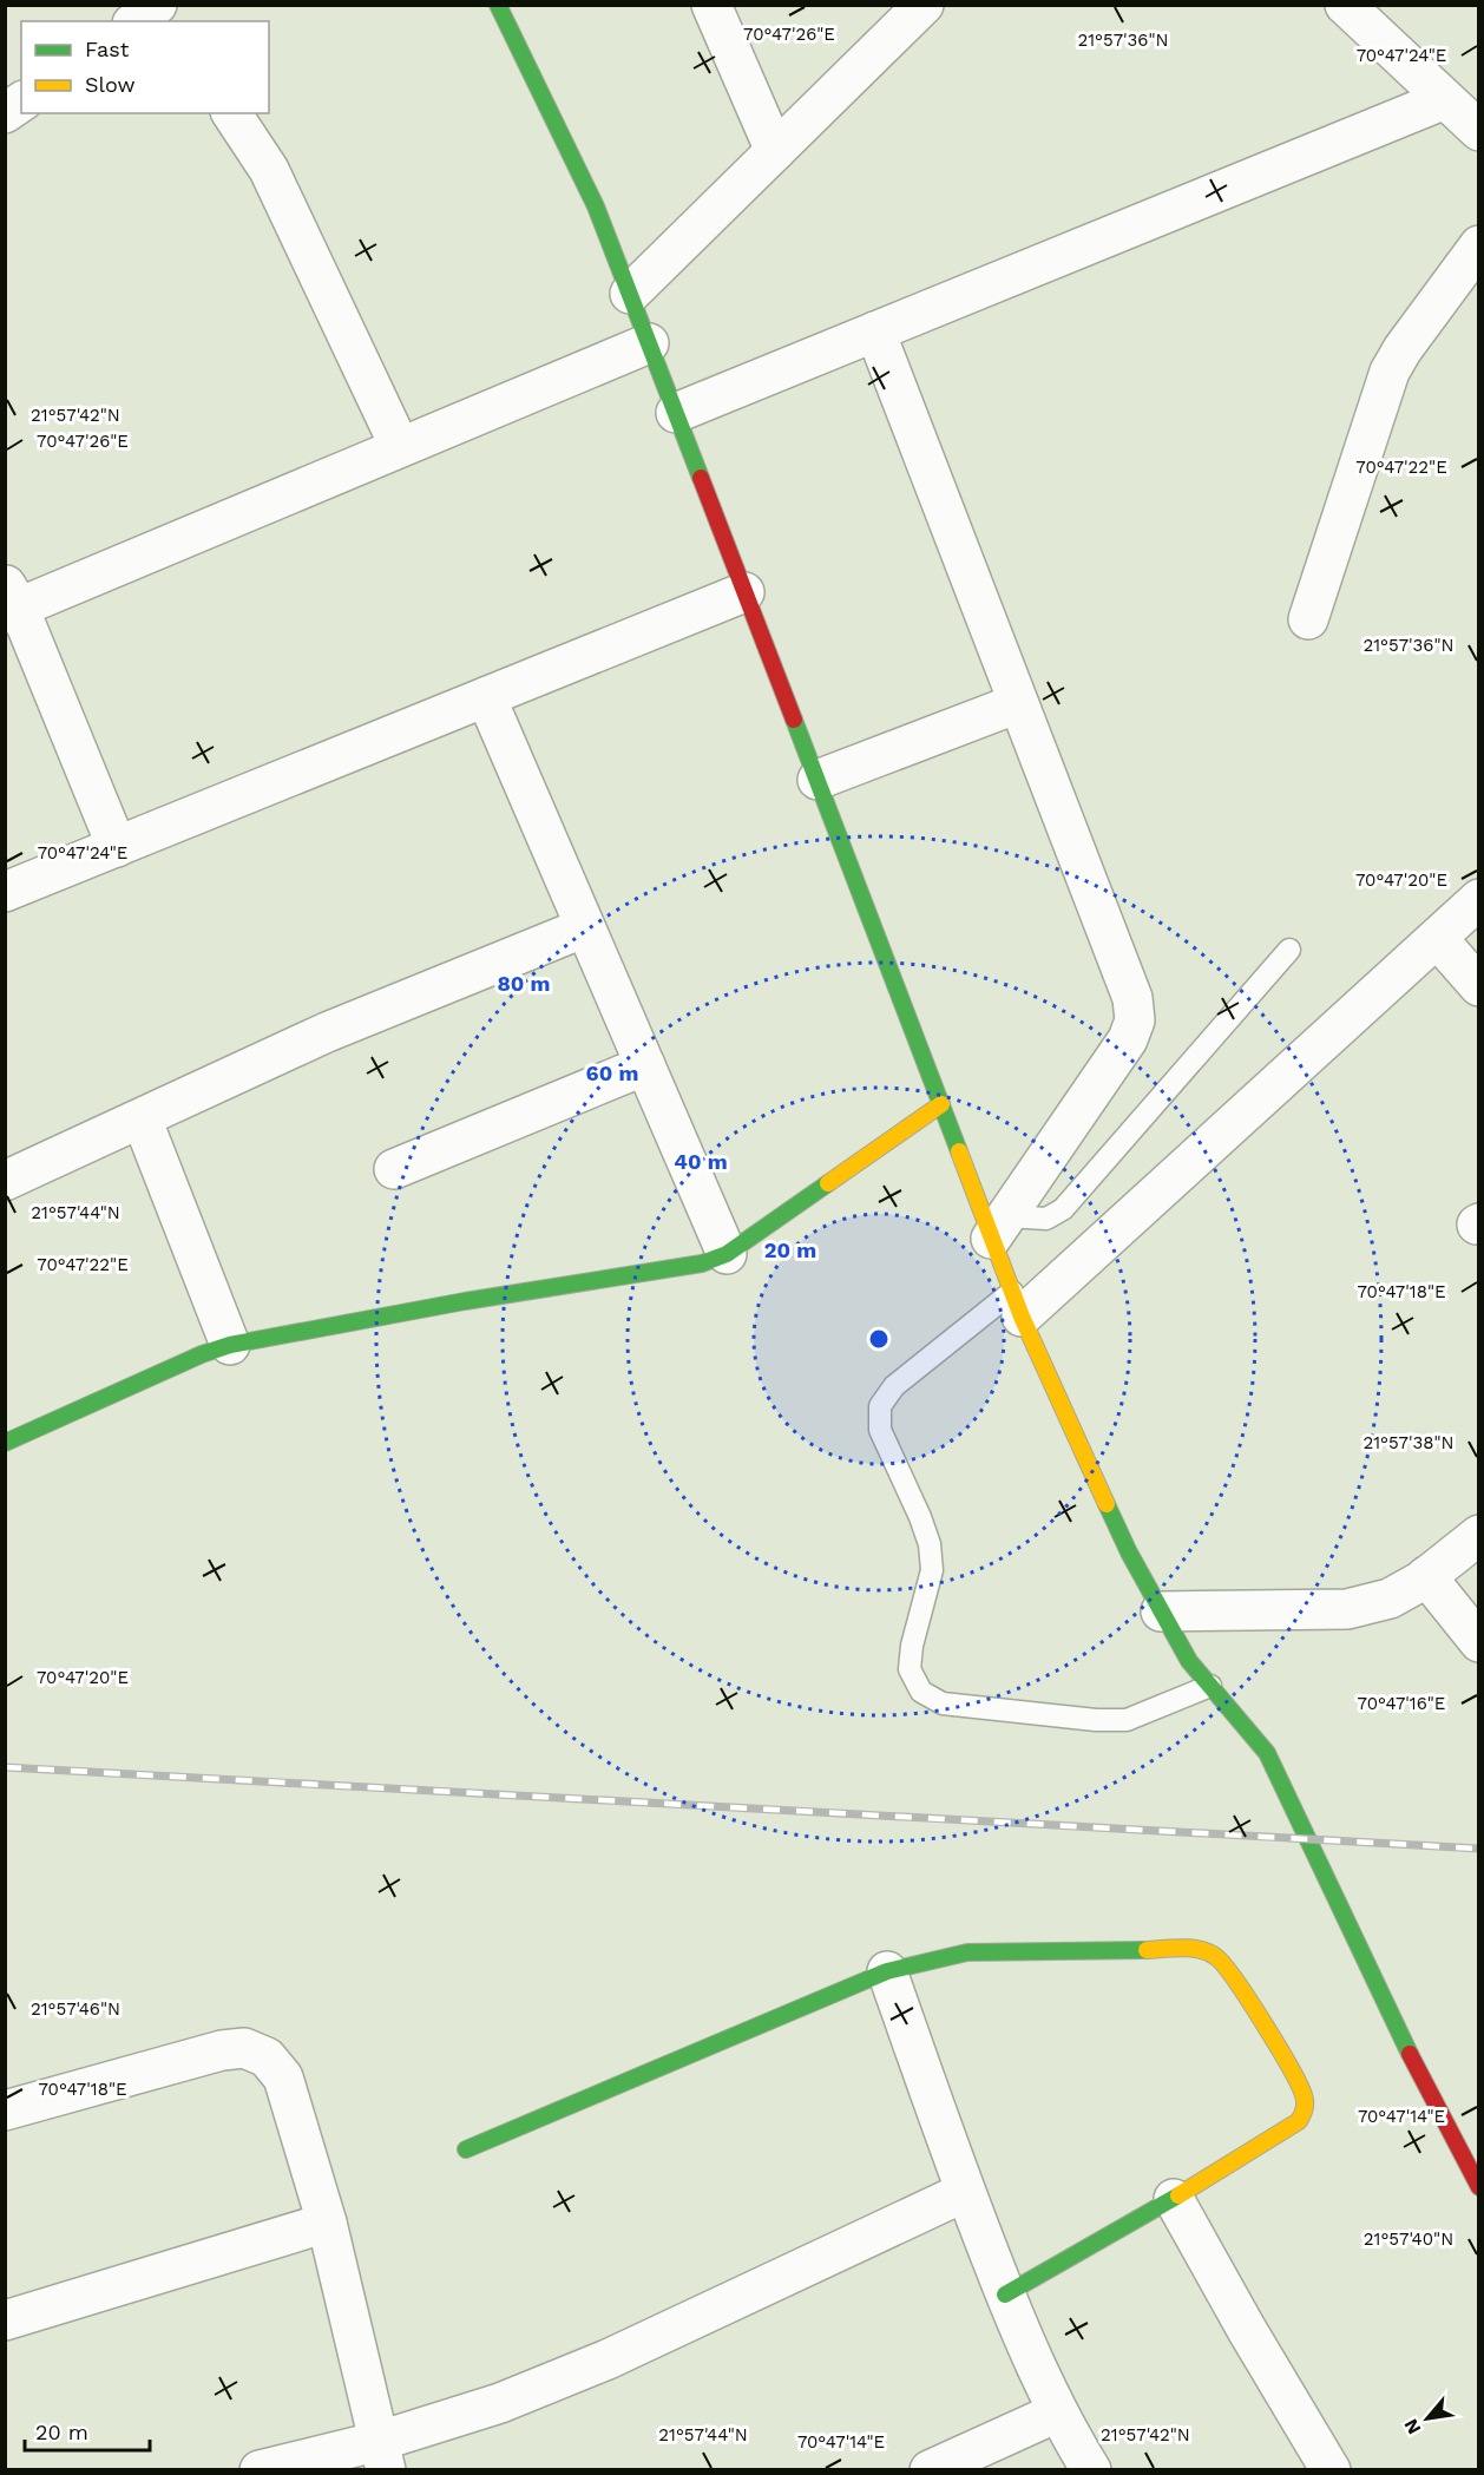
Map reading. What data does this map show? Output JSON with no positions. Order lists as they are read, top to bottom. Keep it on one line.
{"legend":["Fast","Slow"],"scale_bar":"20 m","north":"bottom left","coordinates":["70°47'26\"E","21°57'36\"N","70°47'24\"E","21°57'42\"N","70°47'22\"E","70°47'20\"E","21°57'44\"N","70°47'18\"E","21°57'38\"N","70°47'16\"E","21°57'46\"N","70°47'14\"E","21°57'40\"N"],"rings":["80 m","60 m","40 m","20 m"]}
